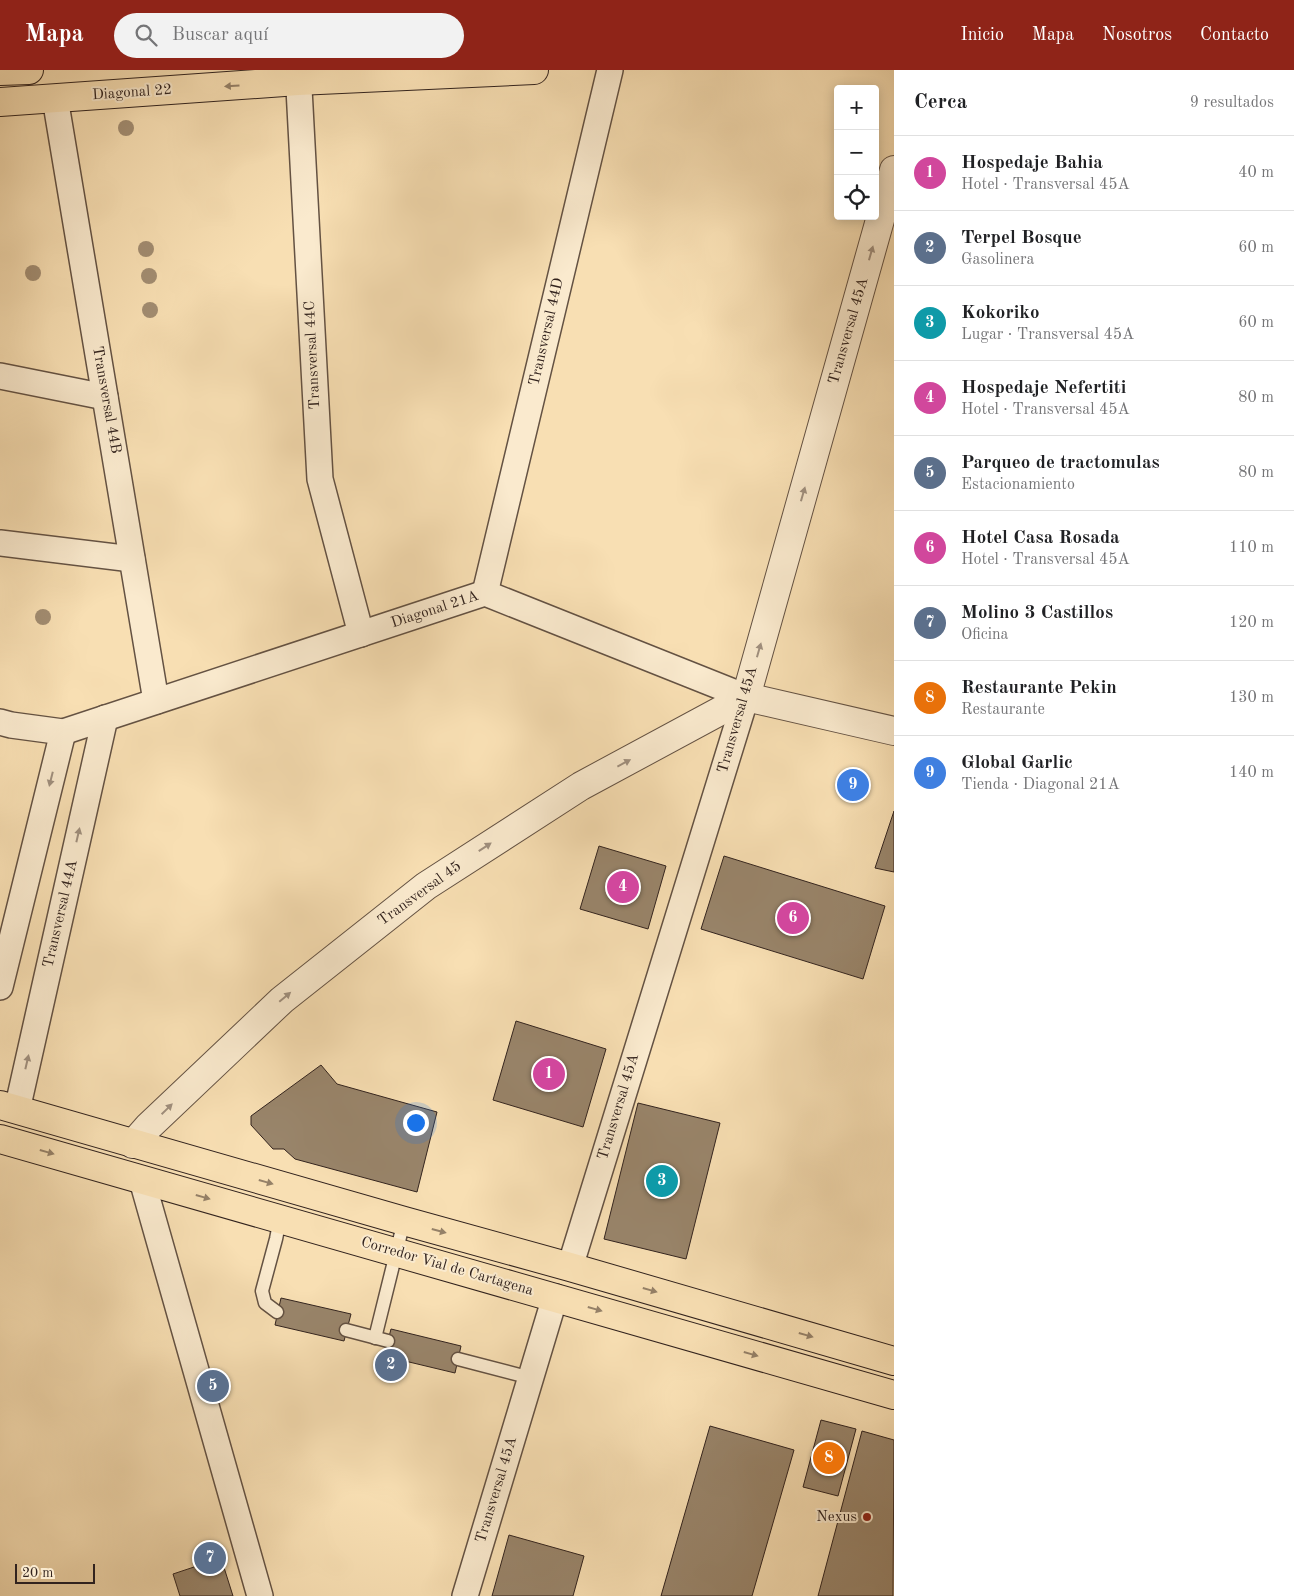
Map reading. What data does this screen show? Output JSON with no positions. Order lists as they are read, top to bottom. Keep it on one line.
{"streets":{"main road":["Diagonal 22","Corredor Vial de Cartagena"],"street":["Transversal 45A","Transversal 44D","Transversal 44C","Transversal 44B","Diagonal 21A","Transversal 45","Transversal 44A"]},"crossings":[["Diagonal 22","Transversal 44C"],["Diagonal 22","Transversal 44B"],["Transversal 45A","Diagonal 21A"],["Transversal 45A","Transversal 45"],["Transversal 45A","Corredor Vial de Cartagena"],["Transversal 44D","Diagonal 21A"],["Transversal 44C","Diagonal 21A"],["Transversal 44B","Diagonal 21A"],["Diagonal 21A","Transversal 45"],["Diagonal 21A","Transversal 44A"]],"one_way":["Diagonal 22","Transversal 45A","Transversal 45"],"places":["Nexus"],"scale_bar":"20 m","page":{"header":"Mapa","search":"Buscar aquí","nav":["Inicio","Mapa","Nosotros","Contacto"],"heading":["Cerca","9 resultados"],"map_buttons":["+","−"],"list":[{"mark":"1","name":"Hospedaje Bahia","note":"Hotel · Transversal 45A","value":"40 m"},{"mark":"2","name":"Terpel Bosque","note":"Gasolinera","value":"60 m"},{"mark":"3","name":"Kokoriko","note":"Lugar · Transversal 45A","value":"60 m"},{"mark":"4","name":"Hospedaje Nefertiti","note":"Hotel · Transversal 45A","value":"80 m"},{"mark":"5","name":"Parqueo de tractomulas","note":"Estacionamiento","value":"80 m"},{"mark":"6","name":"Hotel Casa Rosada","note":"Hotel · Transversal 45A","value":"110 m"},{"mark":"7","name":"Molino 3 Castillos","note":"Oficina","value":"120 m"},{"mark":"8","name":"Restaurante Pekin","note":"Restaurante","value":"130 m"},{"mark":"9","name":"Global Garlic","note":"Tienda · Diagonal 21A","value":"140 m"}],"pins":["9","4","6","1","3","2","5","8","7"],"scale":"20 m"}}
